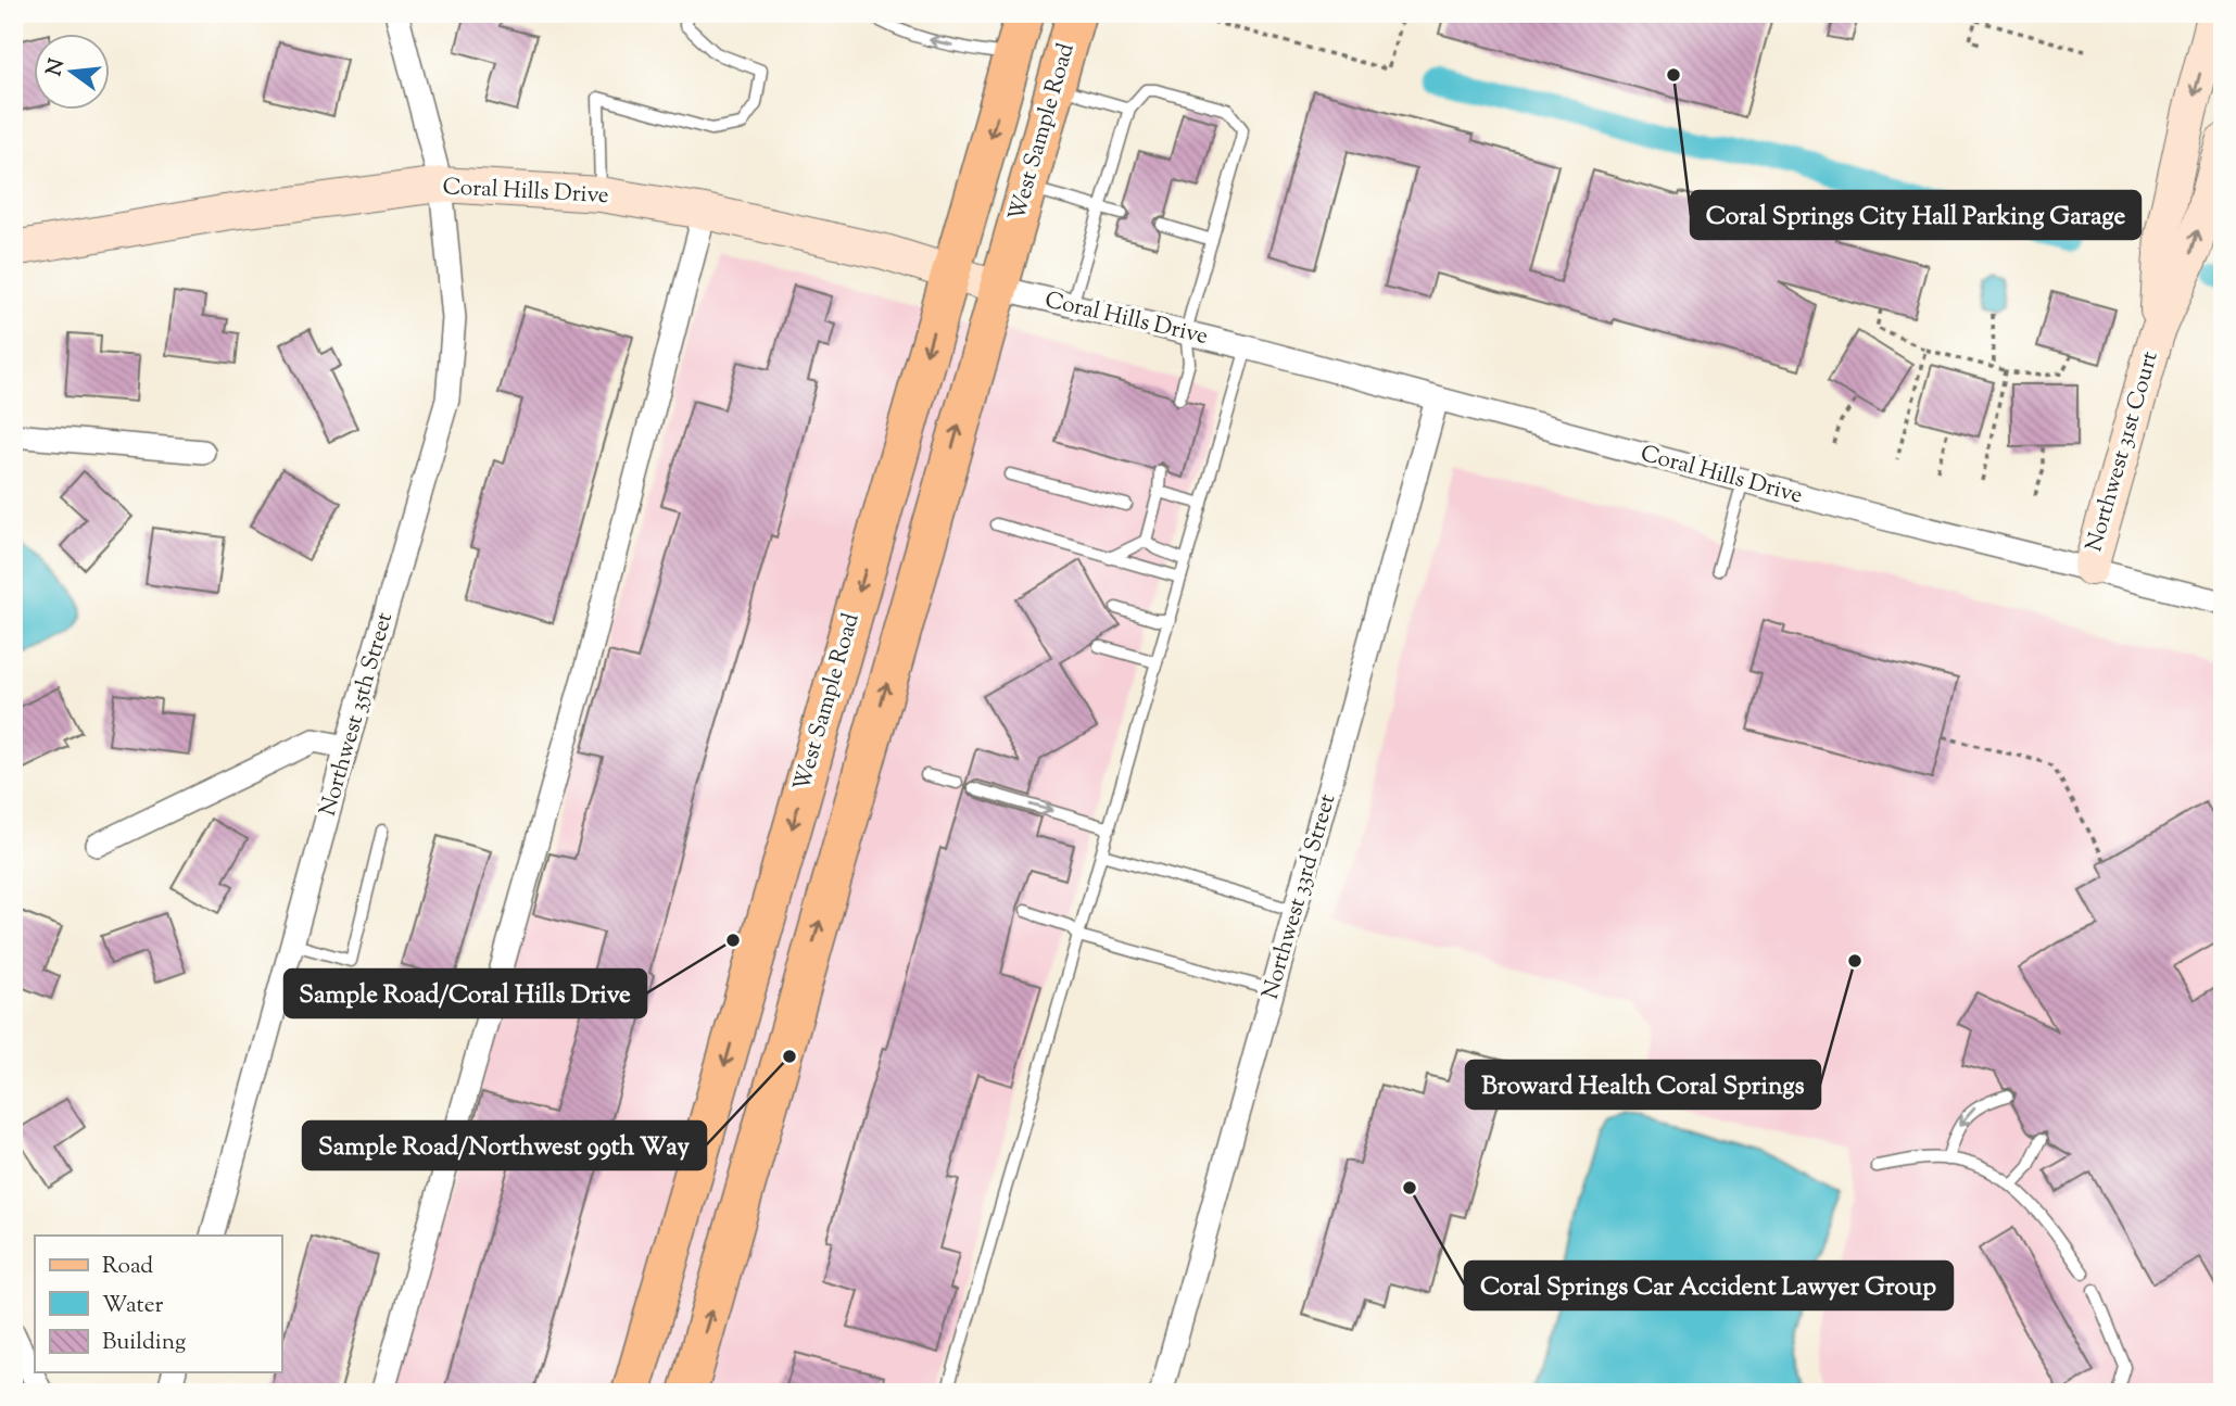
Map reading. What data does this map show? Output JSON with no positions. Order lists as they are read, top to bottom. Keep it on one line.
{"streets":{"main road":["West Sample Road"],"street":["Coral Hills Drive","Northwest 31st Court","Northwest 35th Street","Northwest 33rd Street"]},"crossings":[["West Sample Road","Coral Hills Drive"],["Coral Hills Drive","Northwest 31st Court"],["Coral Hills Drive","Northwest 35th Street"],["Coral Hills Drive","Northwest 33rd Street"]],"places":["Coral Springs City Hall Parking Garage","Sample Road/Coral Hills Drive","Broward Health Coral Springs","Sample Road/Northwest 99th Way","Coral Springs Car Accident Lawyer Group"],"legend":["Road","Water","Building"],"north":"left"}
